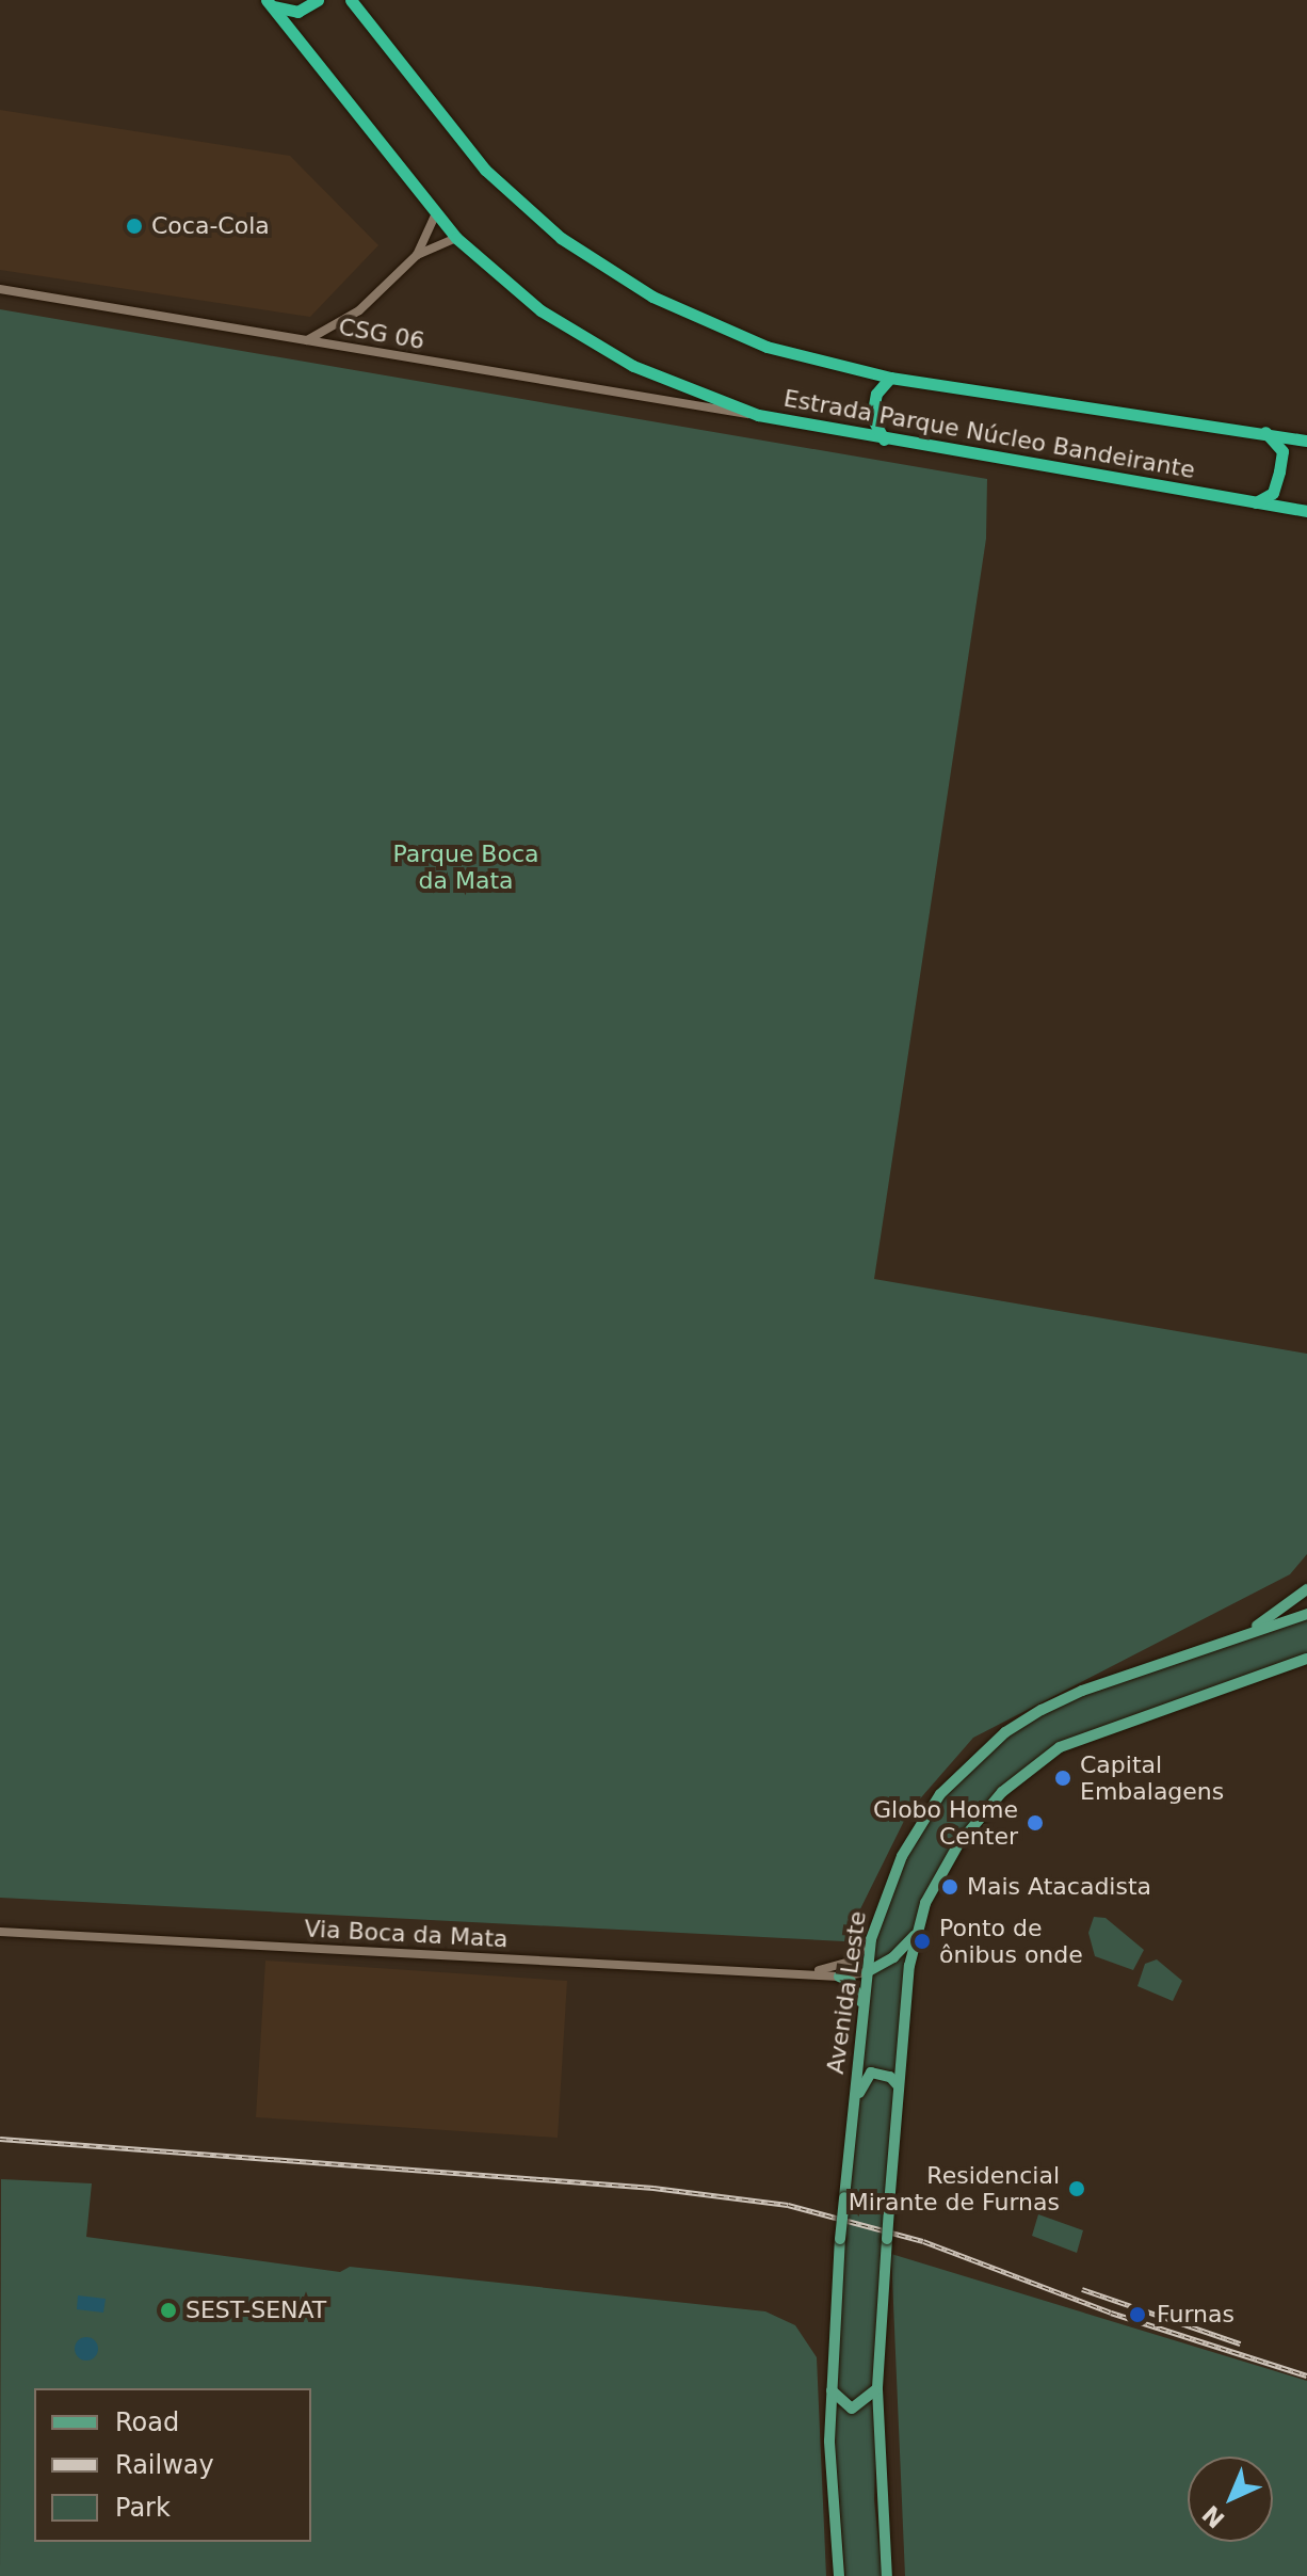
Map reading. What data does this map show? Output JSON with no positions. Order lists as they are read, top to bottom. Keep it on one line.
{"streets":{"highway":["Estrada Parque Núcleo Bandeirante"],"main road":["Avenida Leste"],"street":["CSG 06","Via Boca da Mata"]},"crossings":[["CSG 06","Estrada Parque Núcleo Bandeirante"],["Via Boca da Mata","Avenida Leste"]],"parks":["Parque Boca da Mata"],"places":["Coca-Cola","Capital Embalagens","Globo Home Center","Mais Atacadista","Ponto de ônibus onde","Residencial Mirante de Furnas","SEST-SENAT","Furnas"],"legend":["Road","Railway","Park"],"north":"bottom left"}
